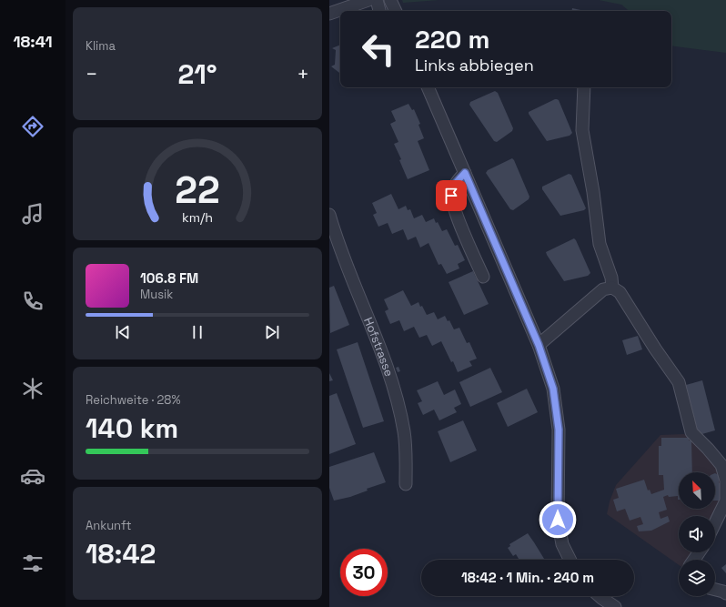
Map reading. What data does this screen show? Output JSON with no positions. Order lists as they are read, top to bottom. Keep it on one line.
{"streets":{"street":["Hofstrasse"]},"north":"top left","page":{"tabs":"18:41","tile":["Klima",["Reichweite · 28%","140 km"],["Ankunft","18:42"]],"turn":["220 m","Links abbiegen"],"heat":["−","21°","+"],"song":["106.8 FM","Musik"],"limit":"30","trip":"18:42 · 1 Min. · 240 m","gauge":["22","km/h"]}}
